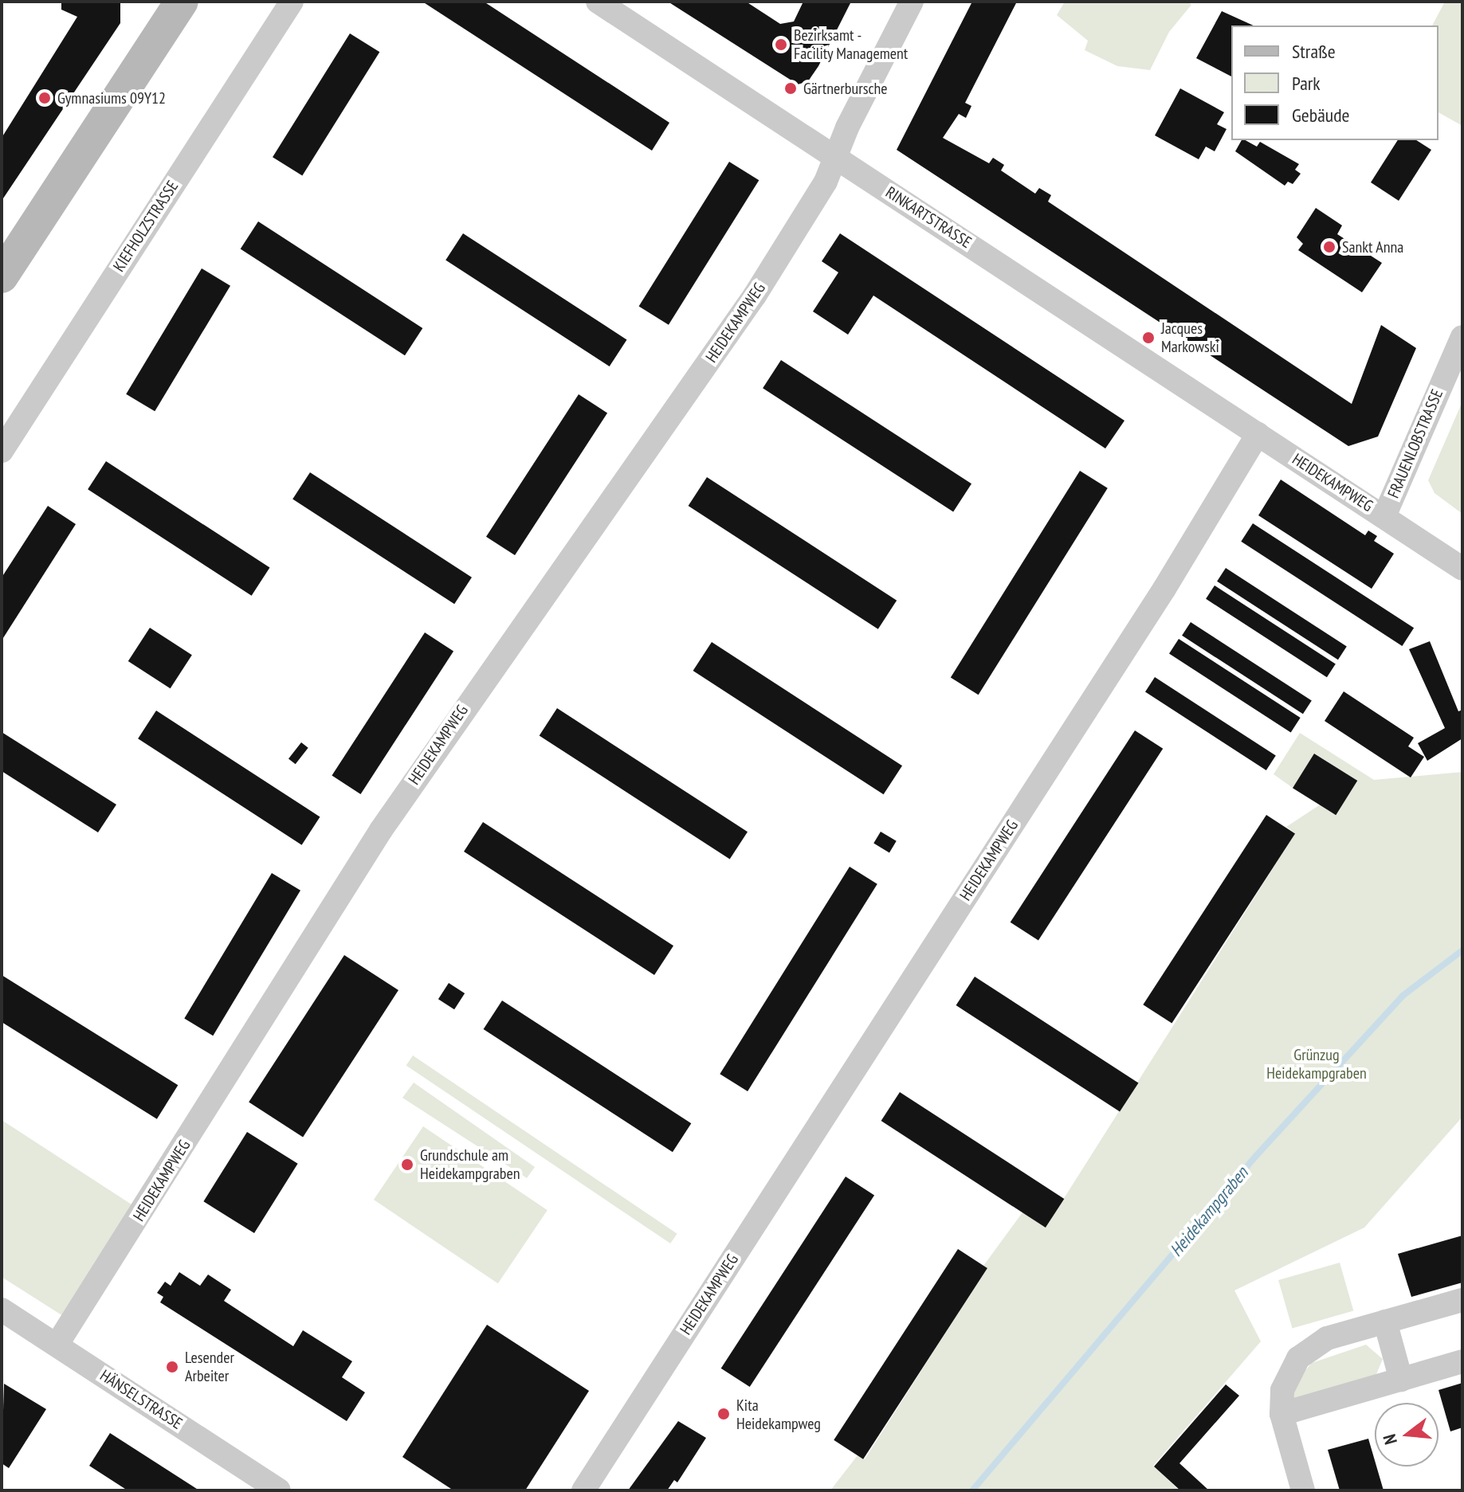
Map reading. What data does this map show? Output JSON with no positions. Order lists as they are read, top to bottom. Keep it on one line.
{"streets":{"street":["RINKARTSTRASSE","KIEFHOLZSTRASSE","HEIDEKAMPWEG","FRAUENLOBSTRASSE","HÄNSELSTRASSE"]},"crossings":[["RINKARTSTRASSE","HEIDEKAMPWEG"],["HEIDEKAMPWEG","FRAUENLOBSTRASSE"],["HEIDEKAMPWEG","HÄNSELSTRASSE"]],"water":["Heidekampgraben"],"parks":["Grünzug Heidekampgraben"],"places":["Bezirksamt - Facility Management","Gärtnerbursche","Gymnasiums 09Y12","Sankt Anna","Jacques Markowski","Grundschule am Heidekampgraben","Lesender Arbeiter","Kita Heidekampweg"],"legend":["Straße","Park","Gebäude"],"north":"left"}
